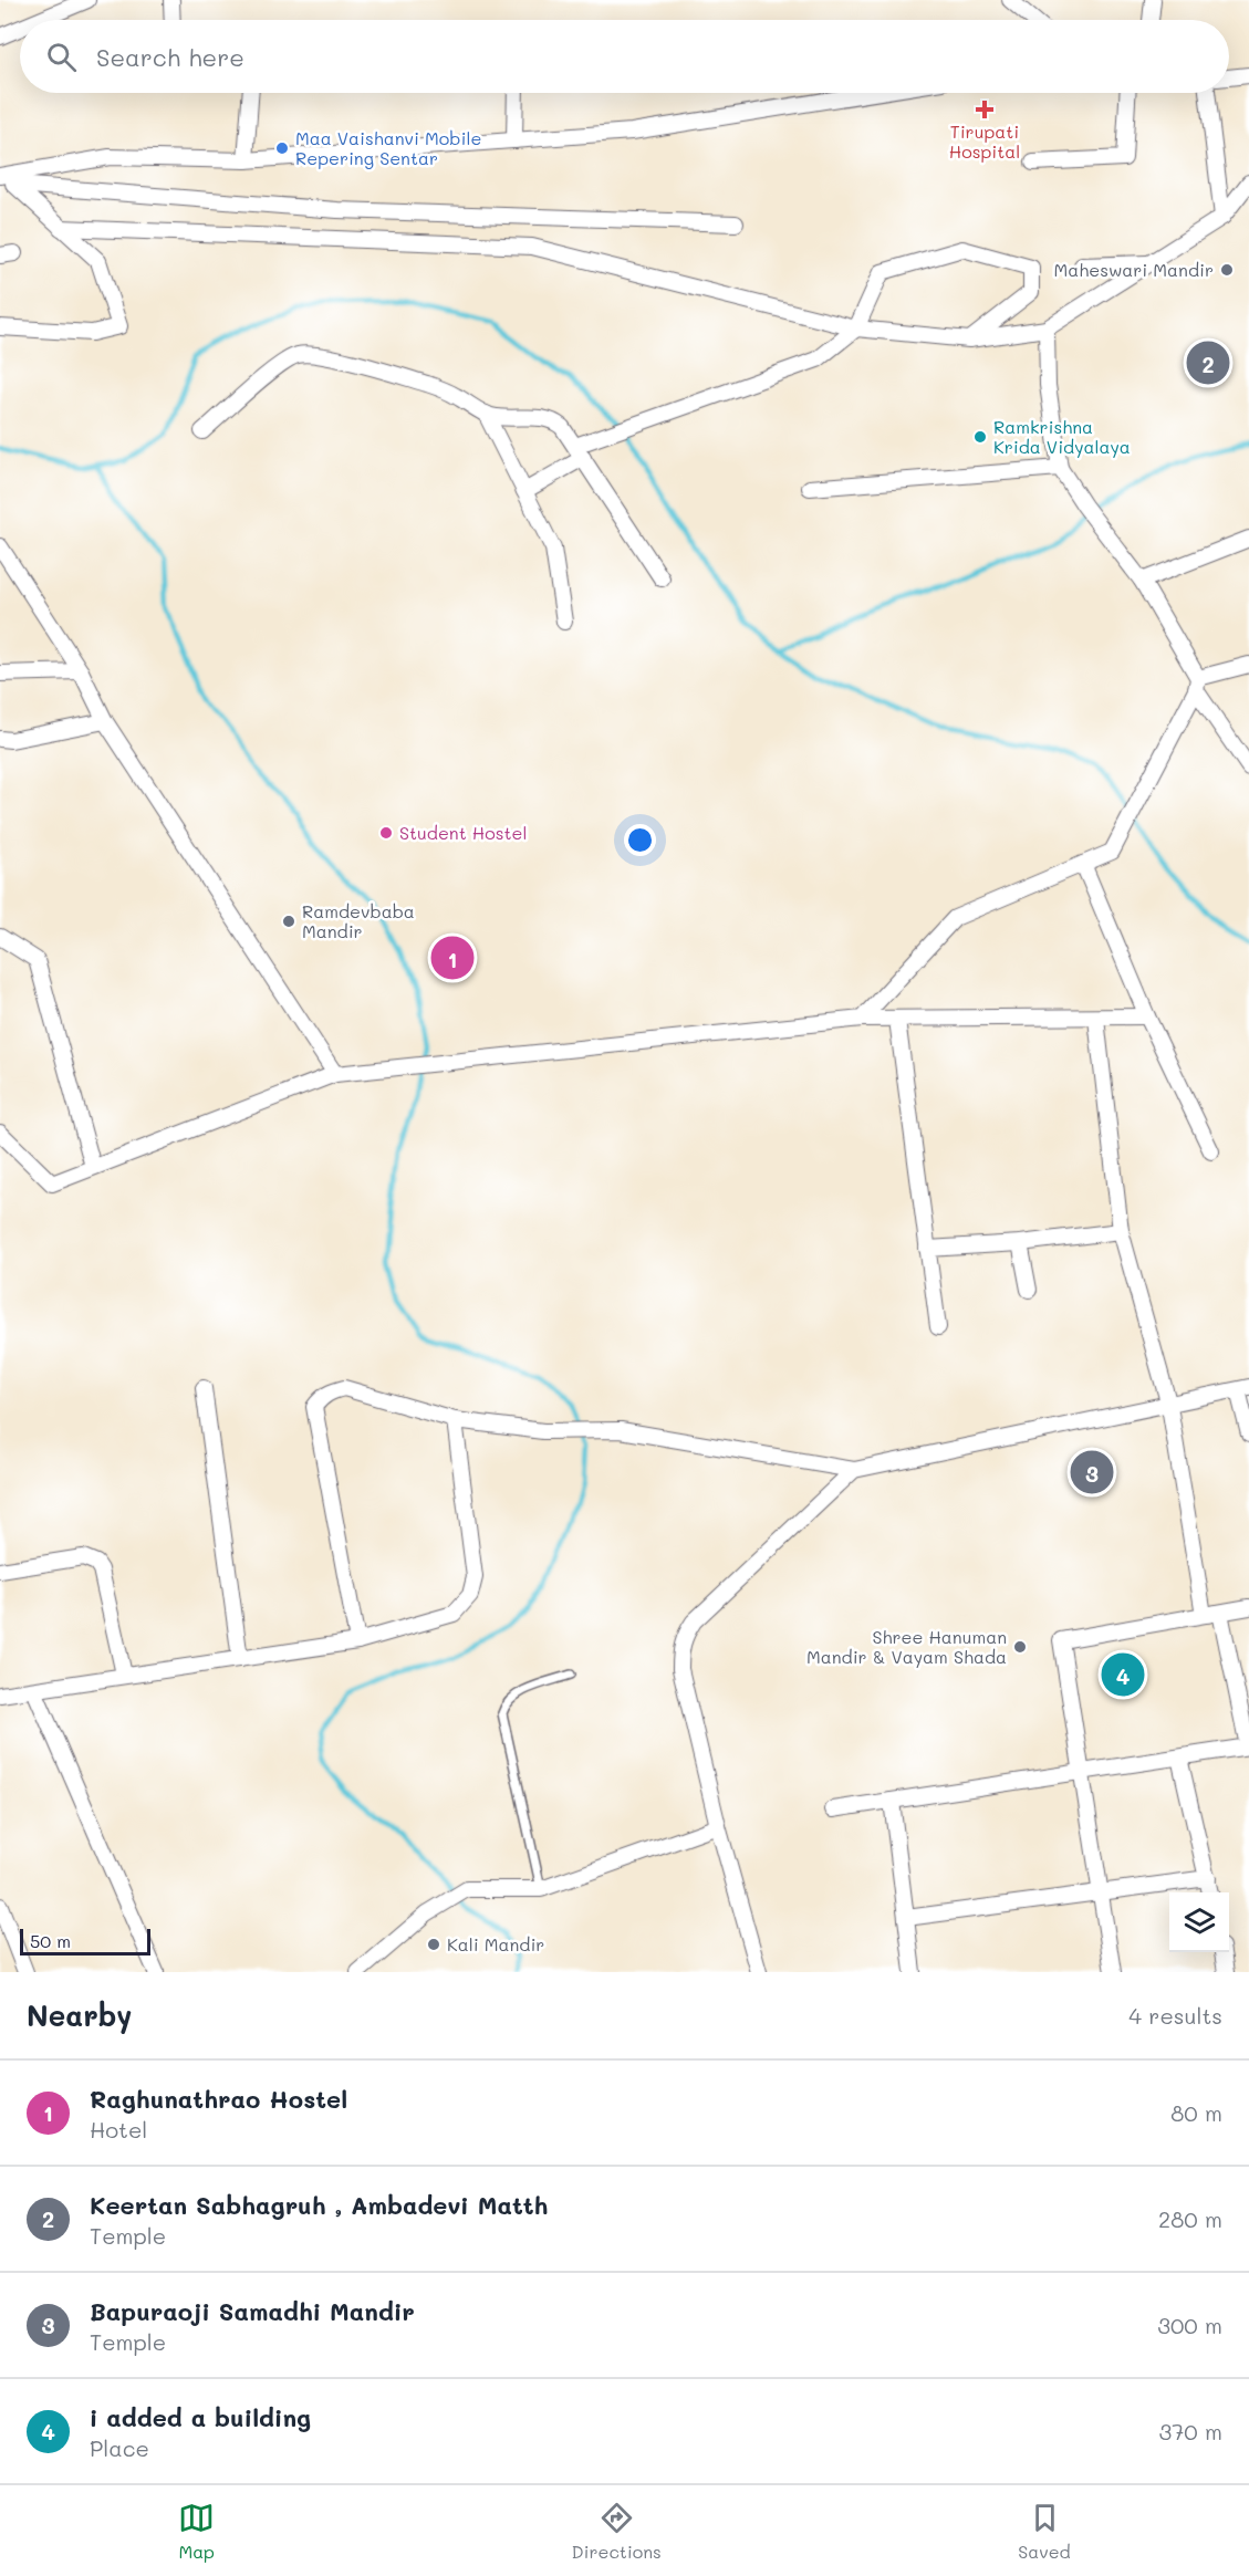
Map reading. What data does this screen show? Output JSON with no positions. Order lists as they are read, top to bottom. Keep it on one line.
{"places":{"health":["Tirupati Hospital"],"other":["Maa Vaishanvi Mobile Repering Sentar","Maheswari Mandir","Ramkrishna Krida Vidyalaya","Student Hostel","Ramdevbaba Mandir","Shree Hanuman Mandir & Vayam Shada","Kali Mandir"]},"scale_bar":"50 m","page":{"search":"Search here","pins":["2","1","3","4"],"scale":"50 m","heading":["Nearby","4 results"],"list":[{"mark":"1","name":"Raghunathrao Hostel","note":"Hotel","value":"80 m"},{"mark":"2","name":"Keertan Sabhagruh , Ambadevi Matth","note":"Temple","value":"280 m"},{"mark":"3","name":"Bapuraoji Samadhi Mandir","note":"Temple","value":"300 m"},{"mark":"4","name":"i added a building","note":"Place","value":"370 m"}],"nav":["Map","Directions","Saved"]}}
